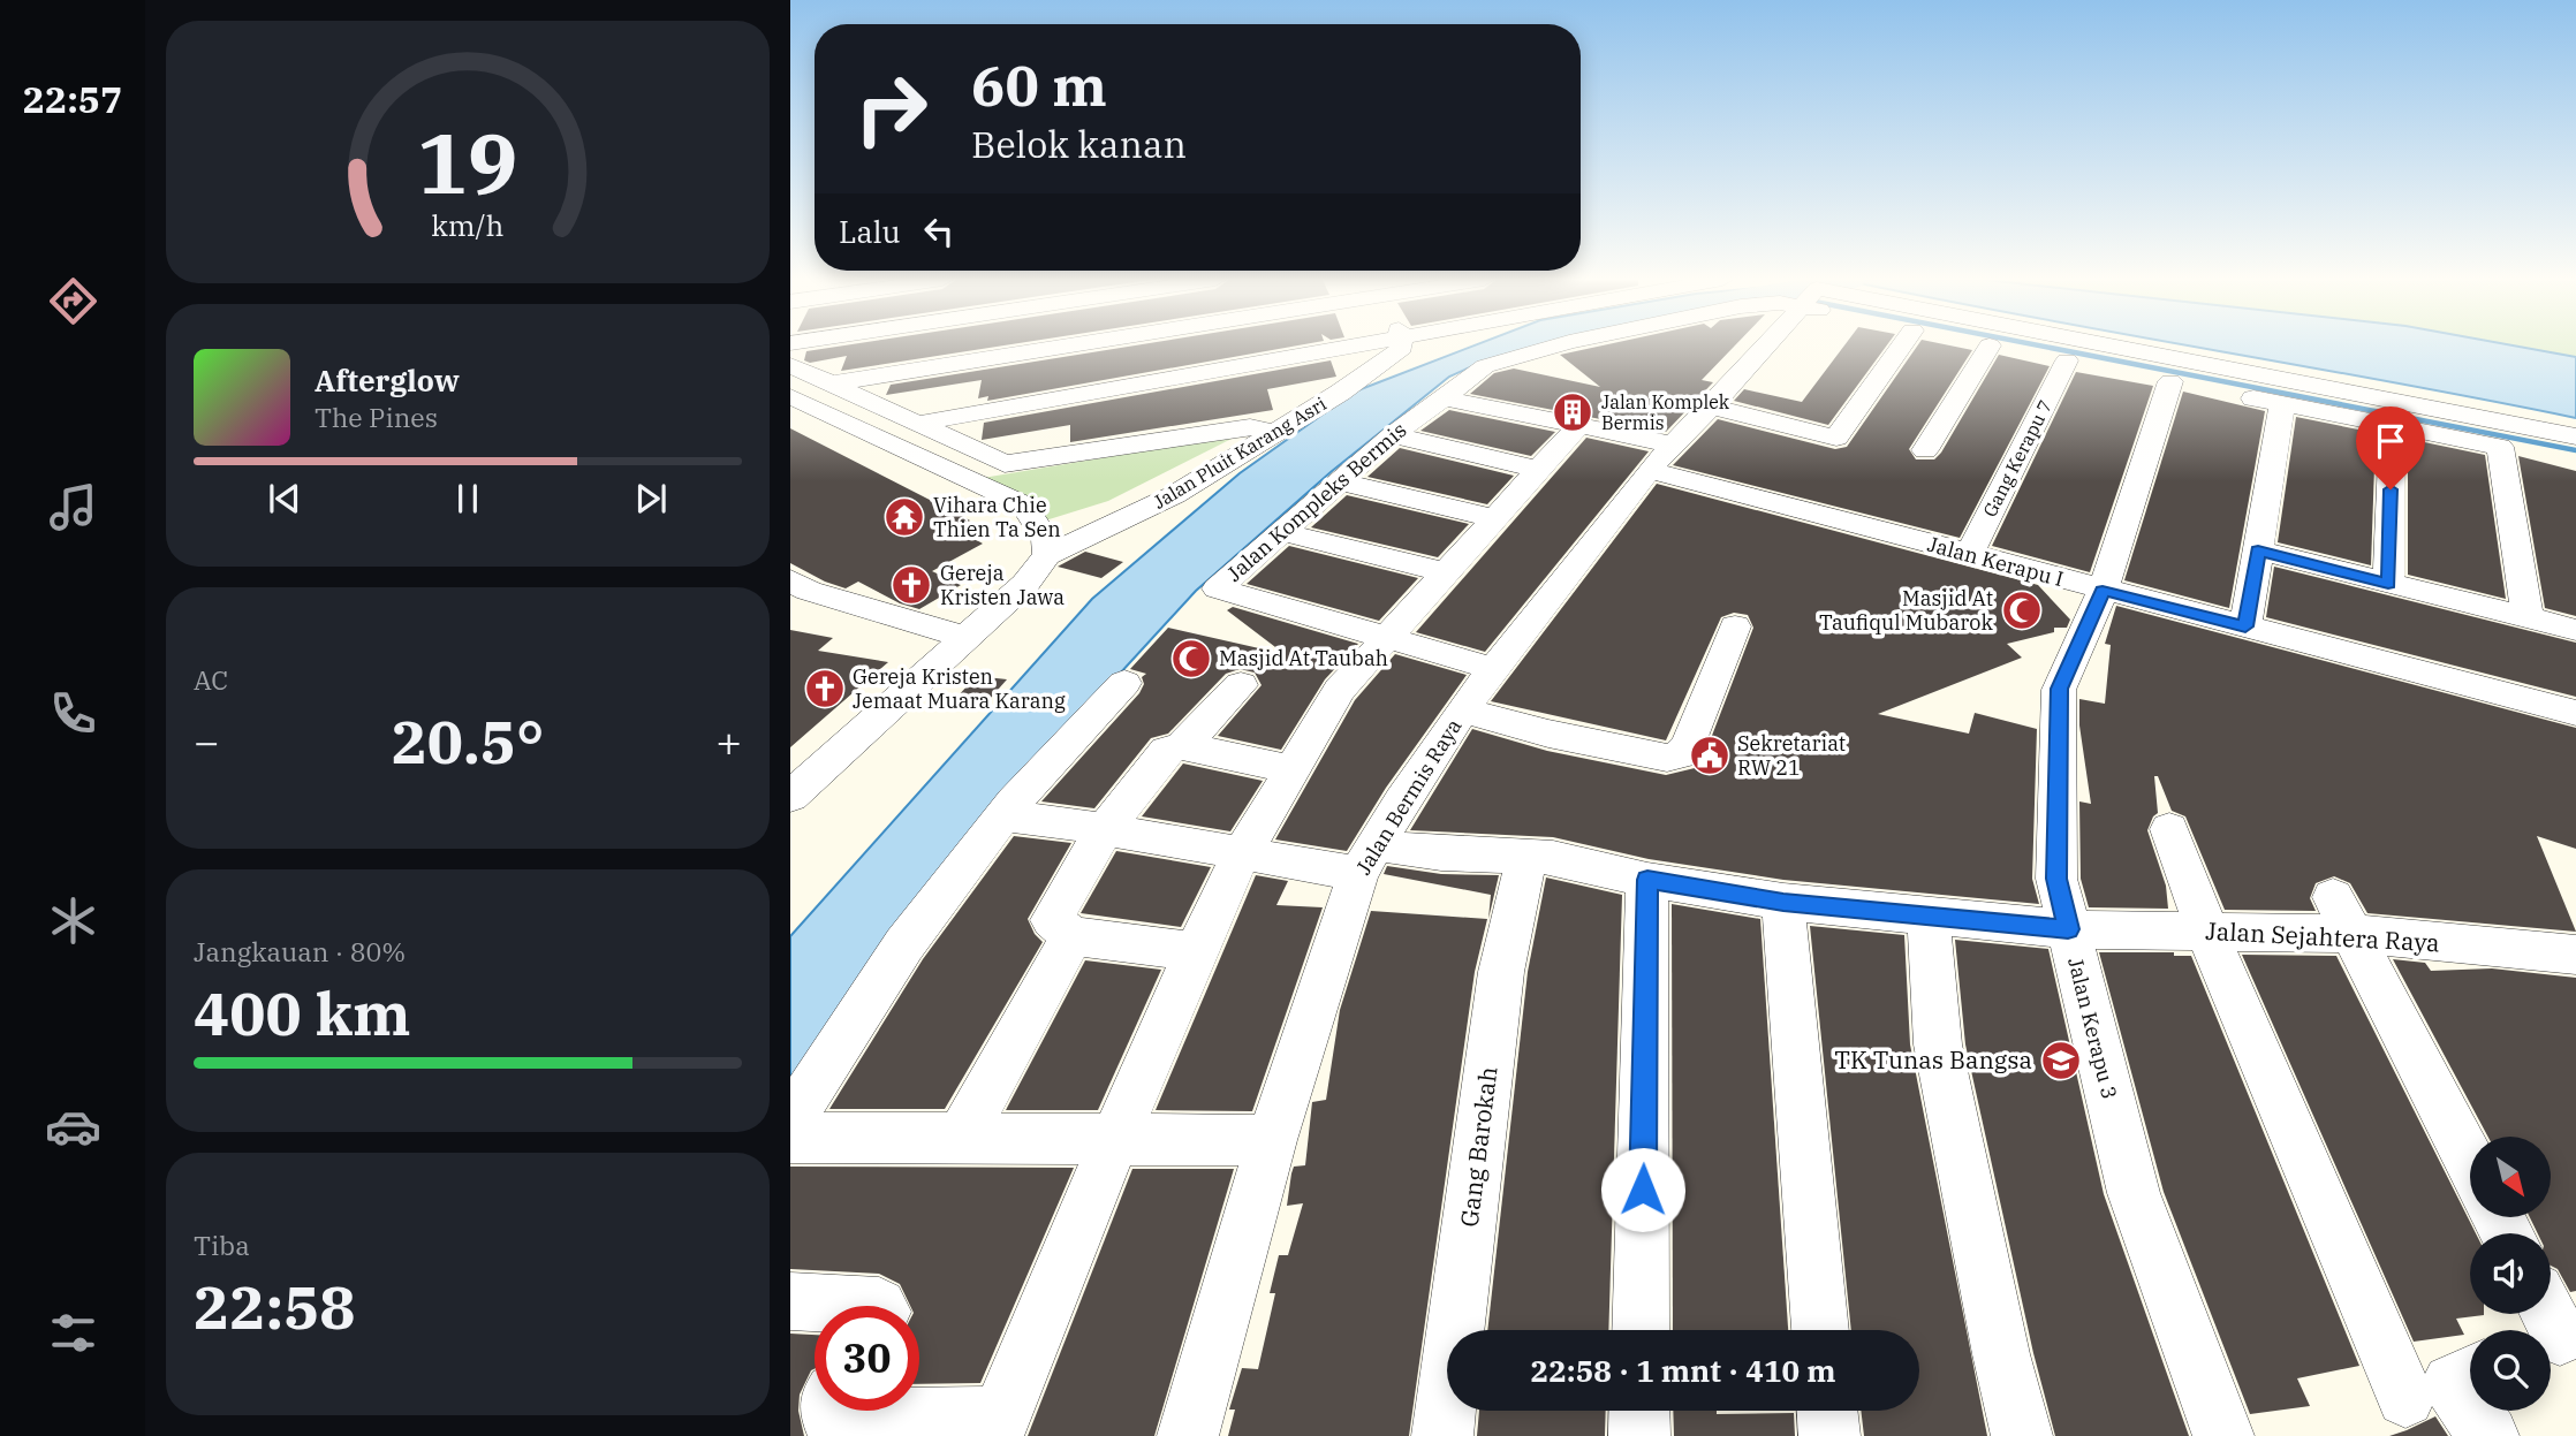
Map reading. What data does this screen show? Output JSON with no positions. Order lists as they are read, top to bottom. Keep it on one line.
{"streets":{"street":["Jalan Pluit Karang Asri","Gang Kerapu 7","Jalan Kompleks Bermis","Jalan Kerapu I","Jalan Bermis Raya","Jalan Sejahtera Raya","Jalan Kerapu 3","Gang Barokah"]},"crossings":[["Gang Kerapu 7","Jalan Kerapu I"],["Jalan Kerapu I","Jalan Bermis Raya"],["Jalan Kerapu I","Jalan Kerapu 3"],["Jalan Bermis Raya","Jalan Sejahtera Raya"],["Jalan Sejahtera Raya","Jalan Kerapu 3"],["Jalan Sejahtera Raya","Gang Barokah"]],"places":{"building":["Jalan Komplek Bermis"],"temple":["Vihara Chie Thien Ta Sen"],"church":["Gereja Kristen Jawa","Gereja Kristen Jemaat Muara Karang"],"mosque":["Masjid At Taufiqul Mubarok","Masjid At Taubah"],"public building":["Sekretariat RW 21"],"school or university":["TK Tunas Bangsa"]},"north":"bottom right","page":{"tabs":"22:57","turn":["60 m","Belok kanan"],"then":"Lalu","song":["Afterglow","The Pines"],"tile":["AC",["Jangkauan · 80%","400 km"],["Tiba","22:58"]],"heat":["−","20.5°","+"],"limit":"30","trip":"22:58 · 1 mnt · 410 m","gauge":["19","km/h"]}}
